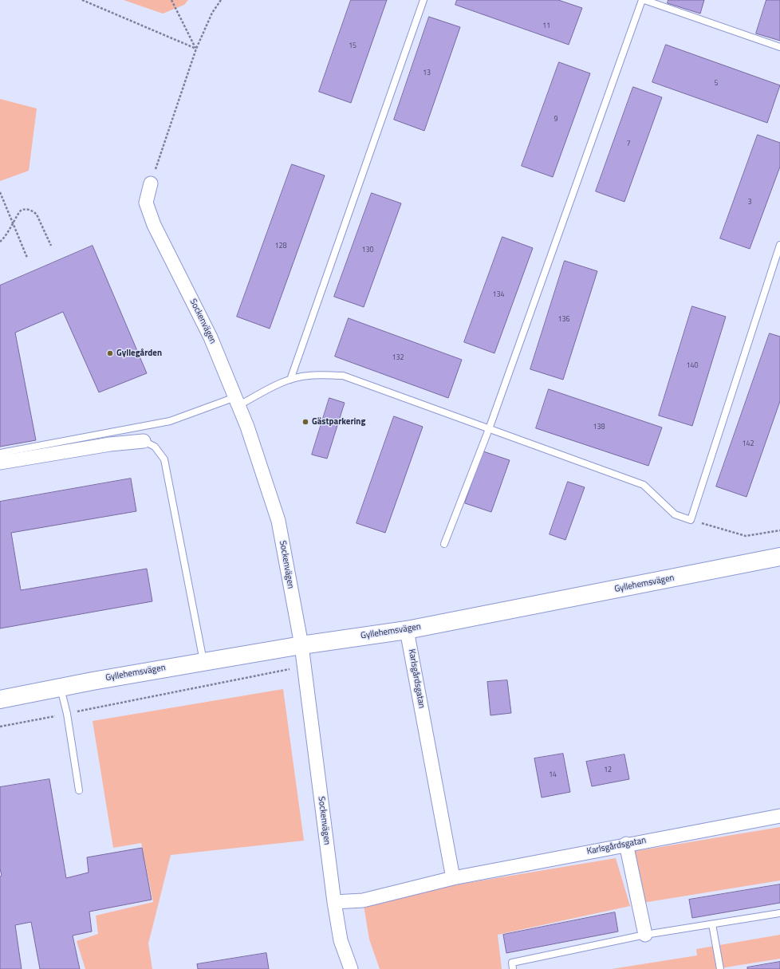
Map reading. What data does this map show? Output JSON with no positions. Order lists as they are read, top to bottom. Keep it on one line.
{"streets":{"street":["Sockenvägen","Gyllehemsvägen","Karlsgårdsgatan"]},"crossings":[["Sockenvägen","Gyllehemsvägen"],["Sockenvägen","Karlsgårdsgatan"],["Gyllehemsvägen","Karlsgårdsgatan"]],"places":["Gyllegården","Gästparkering"],"house_numbers":["11","15","13","5","9","7","3","128","130","134","136","132","140","138","142","12","14"]}
